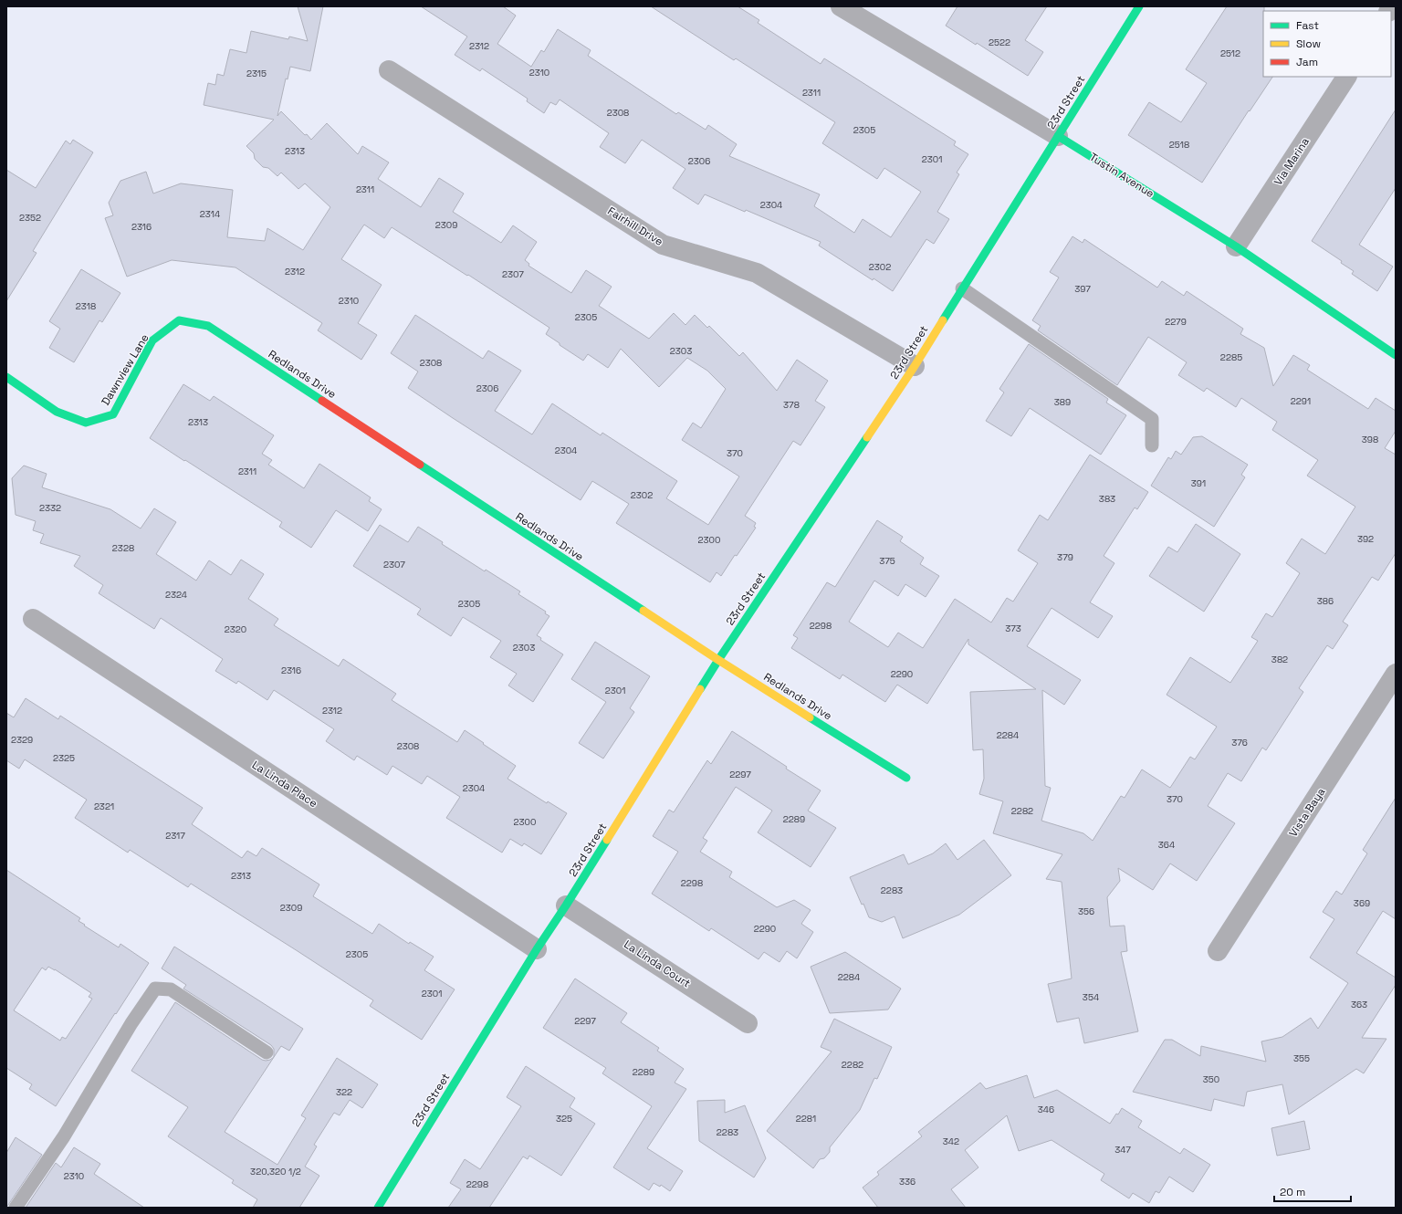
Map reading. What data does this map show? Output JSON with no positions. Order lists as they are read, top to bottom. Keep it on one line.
{"streets":{"street":["23rd Street","Via Marina","Tustin Avenue","Fairhill Drive","Dawnview Lane","Redlands Drive","La Linda Place","Vista Baya","La Linda Court"]},"crossings":[["23rd Street","Tustin Avenue"],["23rd Street","Fairhill Drive"],["23rd Street","Redlands Drive"],["23rd Street","La Linda Place"],["23rd Street","La Linda Court"],["Via Marina","Tustin Avenue"],["Dawnview Lane","Redlands Drive"]],"house_numbers":["2522","2312","2512","2310","2315","2311","2308","2305","2518","2313","2301","2306","2311","2304","2314","2352","2309","2316","2302","2312","2307","397","2310","2318","2305","2279","2303","2285","2308","2306","2291","389","378","2313","398","2304","370","2311","391","2302","383","2332","392","2300","2328","379","375","2307","2324","386","2305","2298","373","2320","2303","382","2316","2290","2301","2312","2284","2329","376","2308","2325","2297","2304","370","2321","2282","2289","2300","2317","364","2313","2298","2283","369","2309","356","2290","2305","2284","2301","354","363","2297","355","2282","2289","350","322","346","325","2281","2283","342","347","320,320 1/2","2310","336","2298"],"legend":["Fast","Slow","Jam"],"scale_bar":"20 m"}
